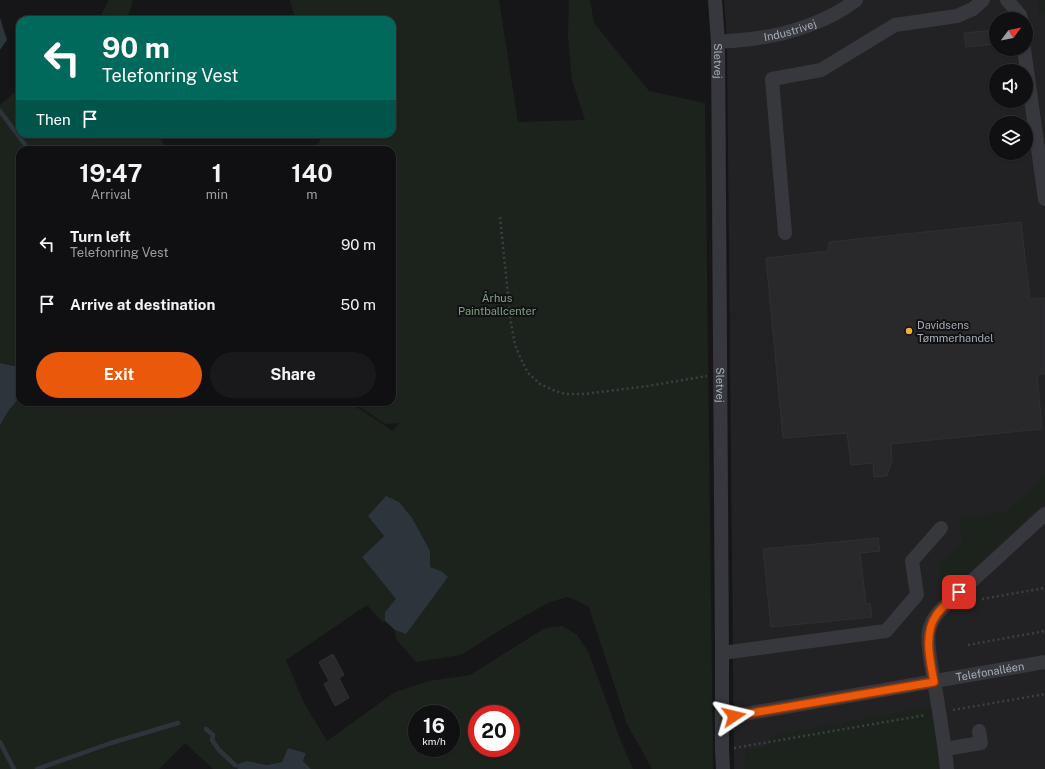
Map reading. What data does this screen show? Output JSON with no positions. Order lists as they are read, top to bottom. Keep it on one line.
{"streets":{"street":["Industrivej","Sletvej","Telefonalléen"]},"crossings":[["Industrivej","Sletvej"],["Sletvej","Telefonalléen"]],"parks":["Århus Paintballcenter"],"places":["Davidsens Tømmerhandel"],"north":"top right","page":{"turn":["90 m","Telefonring Vest"],"then":"Then","eta":["19:47","Arrival","1","min","140","m"],"list":[{"name":"Turn left","note":"Telefonring Vest","value":"90 m"},{"name":"Arrive at destination","value":"50 m"}],"buttons":["Exit","Share"],"speed":"16 km/h","limit":"20"}}
